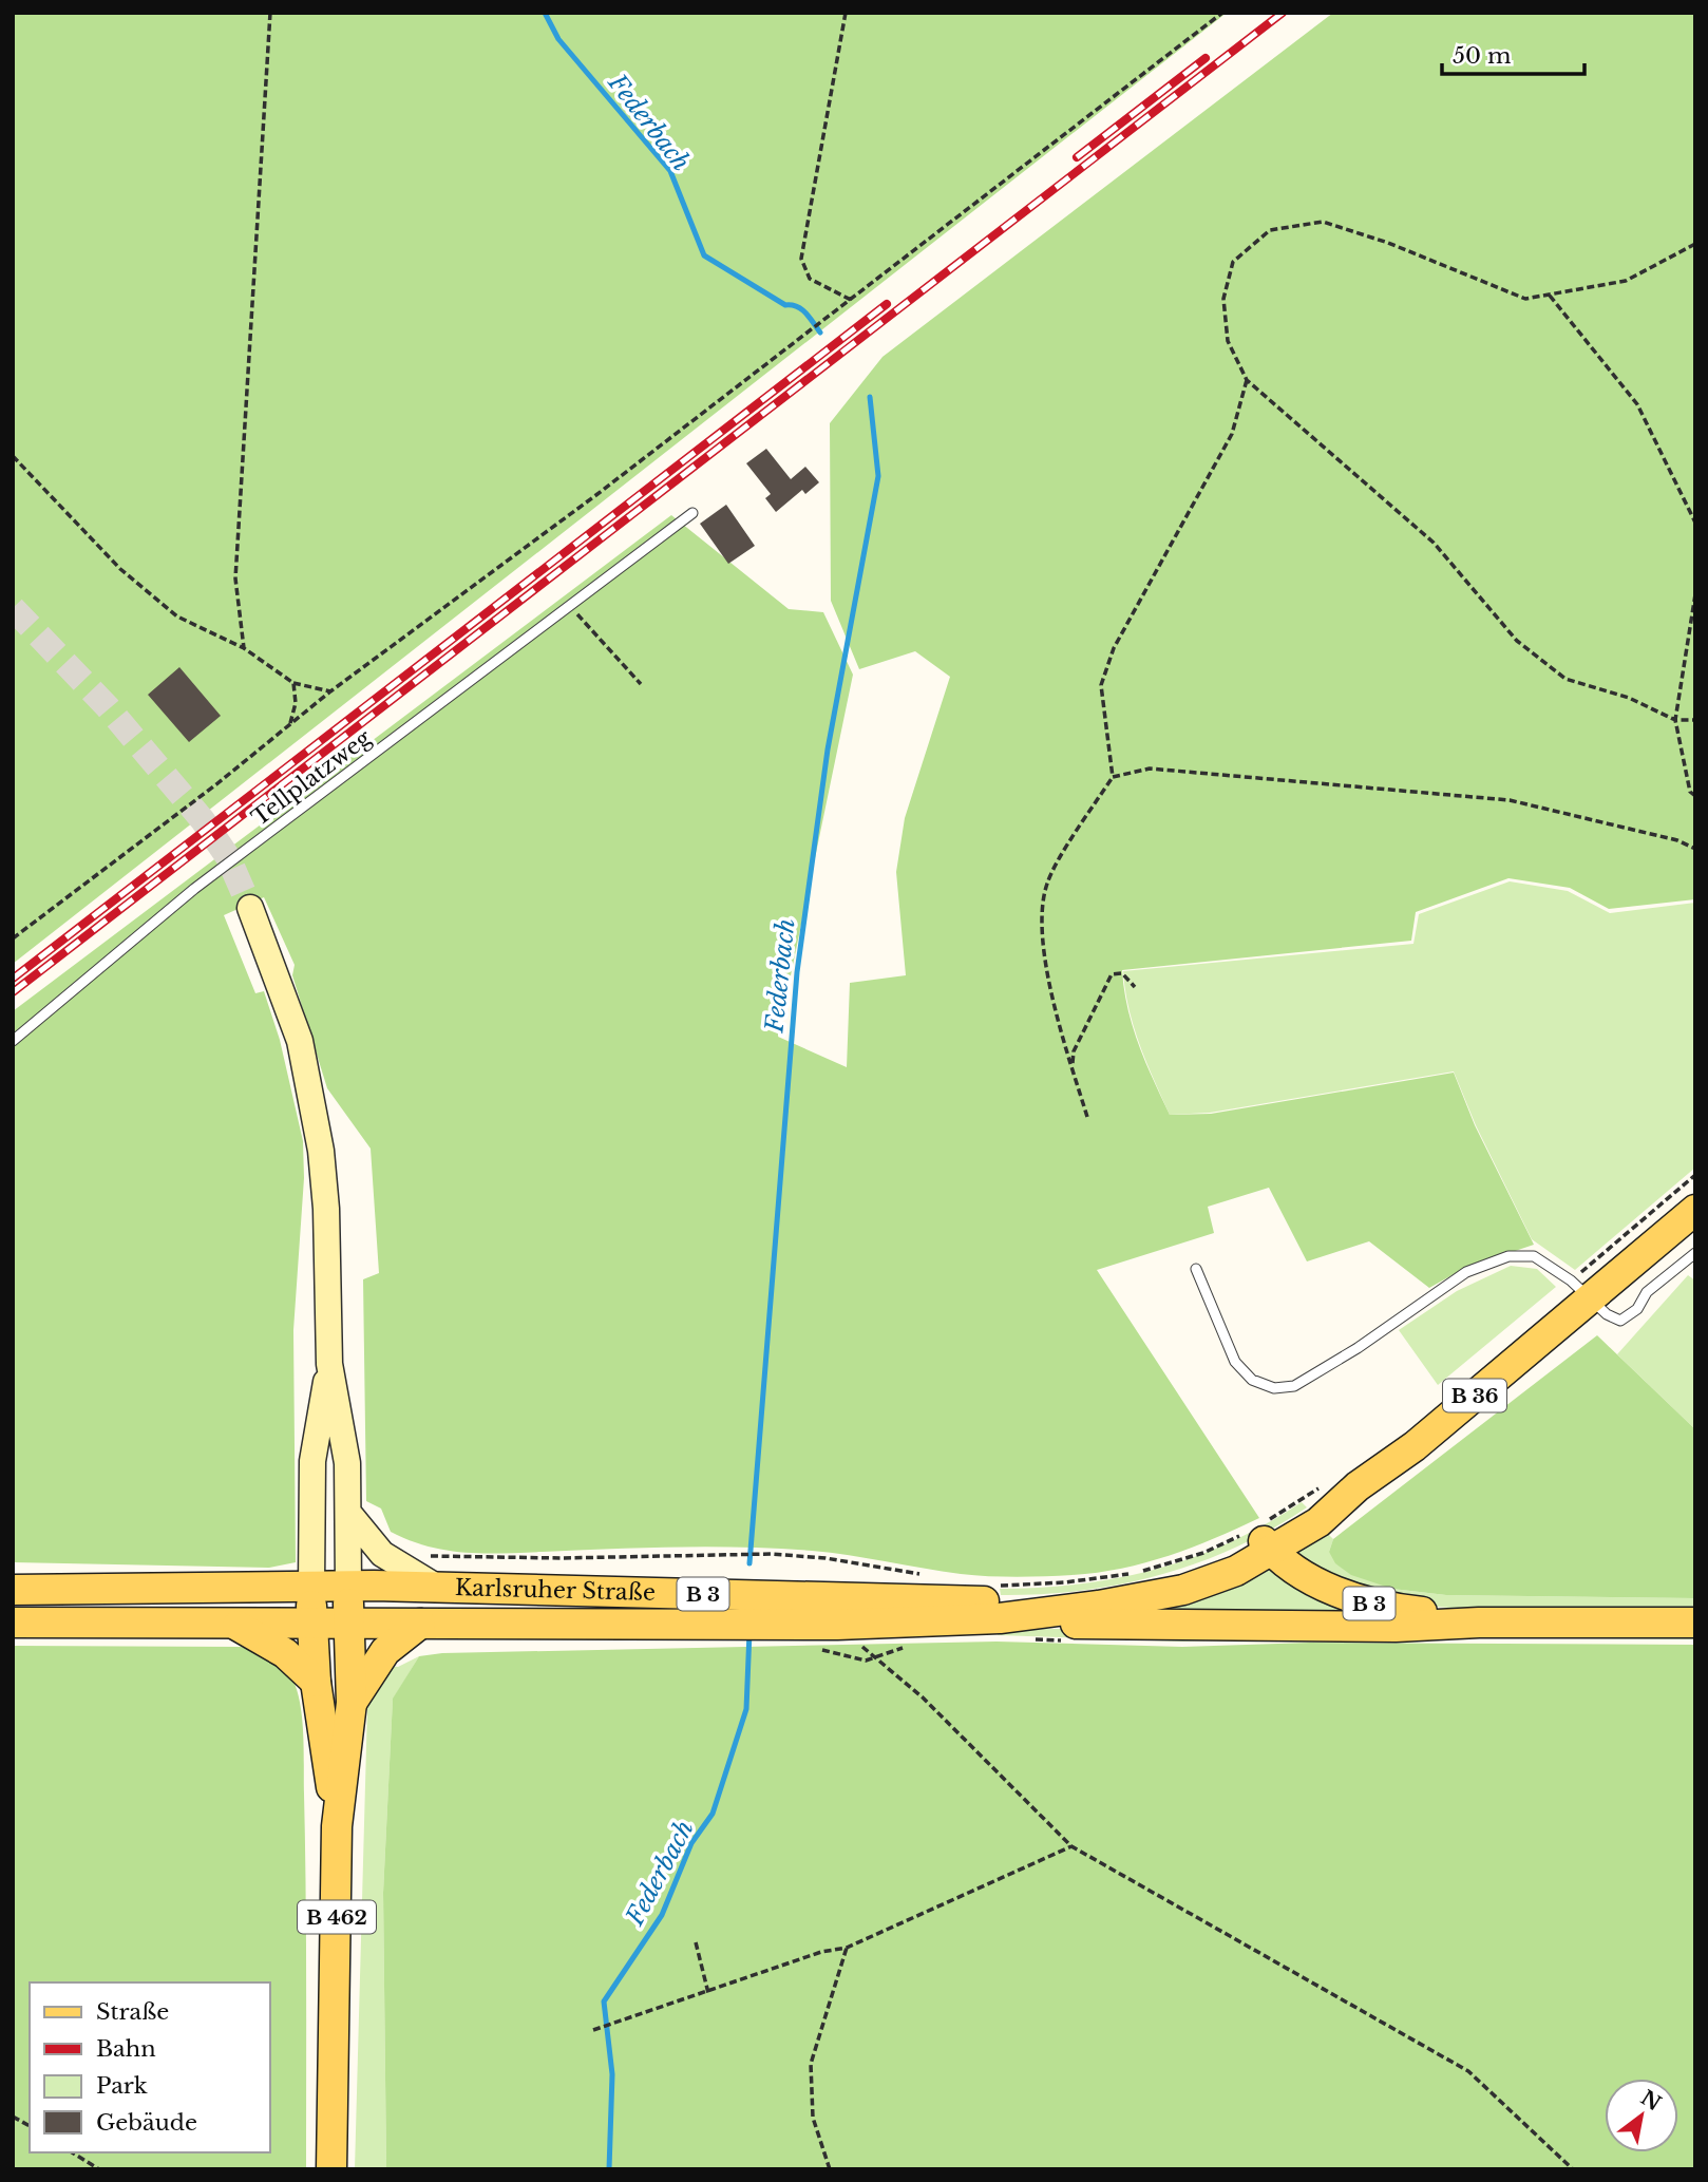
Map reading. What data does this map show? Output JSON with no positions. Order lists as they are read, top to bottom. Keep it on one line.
{"streets":{"main road":["B 36","Karlsruher Straße","B 3","B 462"],"lane":["Tellplatzweg"]},"crossings":[["B 36","Karlsruher Straße"],["B 36","B 3"],["Karlsruher Straße","B 3"],["Karlsruher Straße","B 462"],["B 3","B 462"]],"water":["Federbach"],"legend":["Straße","Bahn","Park","Gebäude"],"scale_bar":"50 m","north":"top right"}
